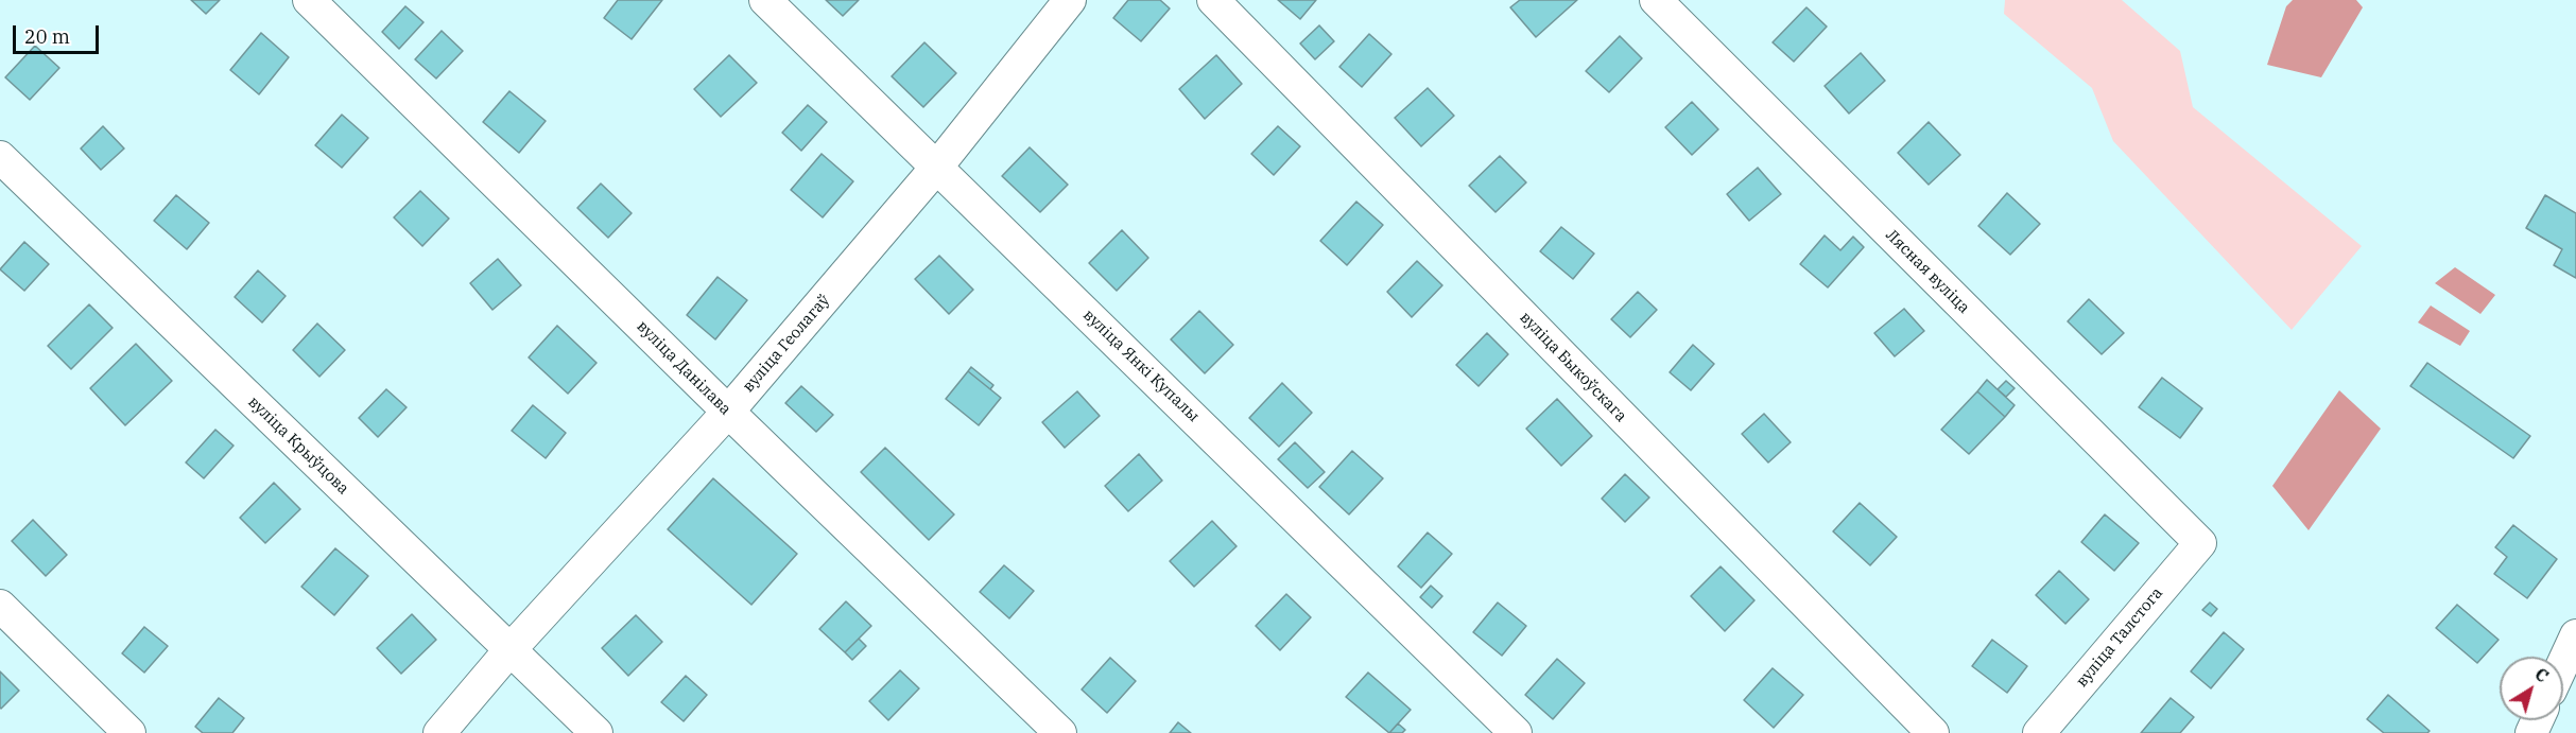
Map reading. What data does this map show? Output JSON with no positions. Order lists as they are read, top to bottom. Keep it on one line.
{"streets":{"street":["Лясная вуліца","вуліца Геолагаў","вуліца Янкі Купалы","вуліца Быкоўскага","вуліца Данілава","вуліца Крыўцова","вуліца Талстога"]},"crossings":[["Лясная вуліца","вуліца Талстога"],["вуліца Геолагаў","вуліца Янкі Купалы"],["вуліца Геолагаў","вуліца Данілава"],["вуліца Геолагаў","вуліца Крыўцова"]],"scale_bar":"20 m","north":"top right"}
